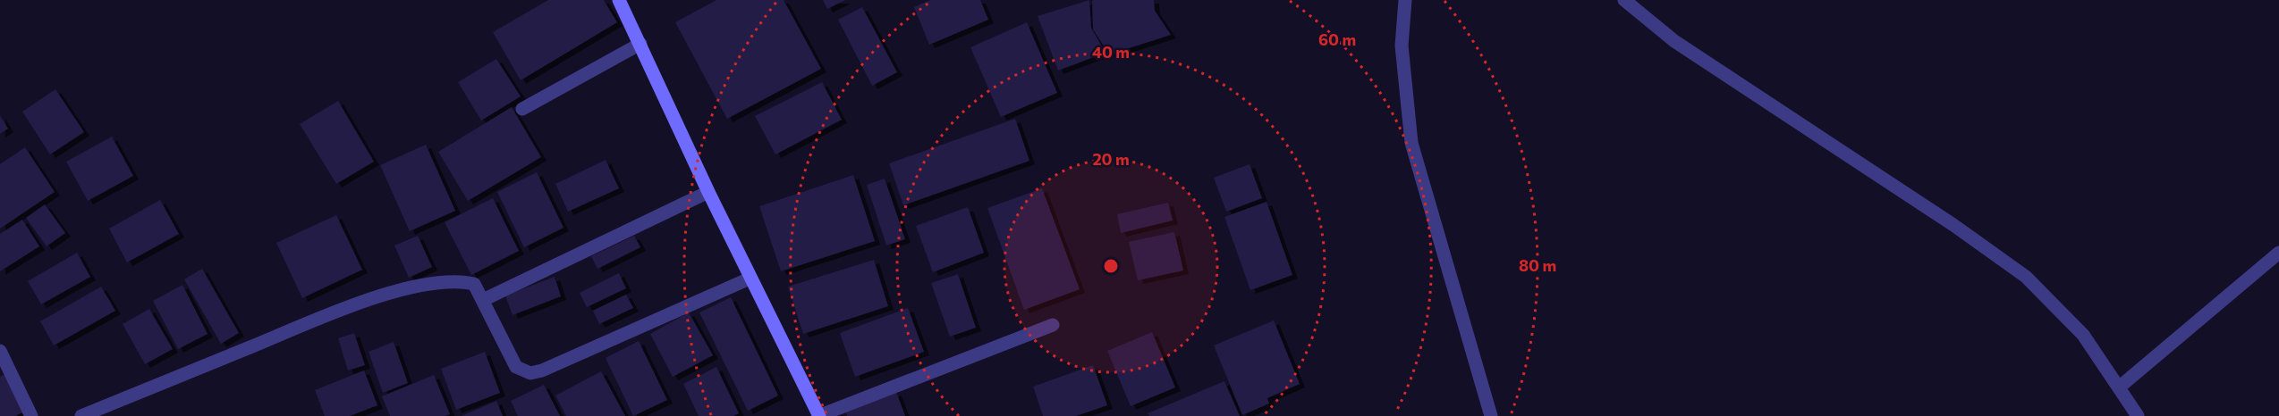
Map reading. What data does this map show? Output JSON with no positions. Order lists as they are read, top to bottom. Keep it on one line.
{"rings":["60 m","40 m","20 m","80 m"]}
